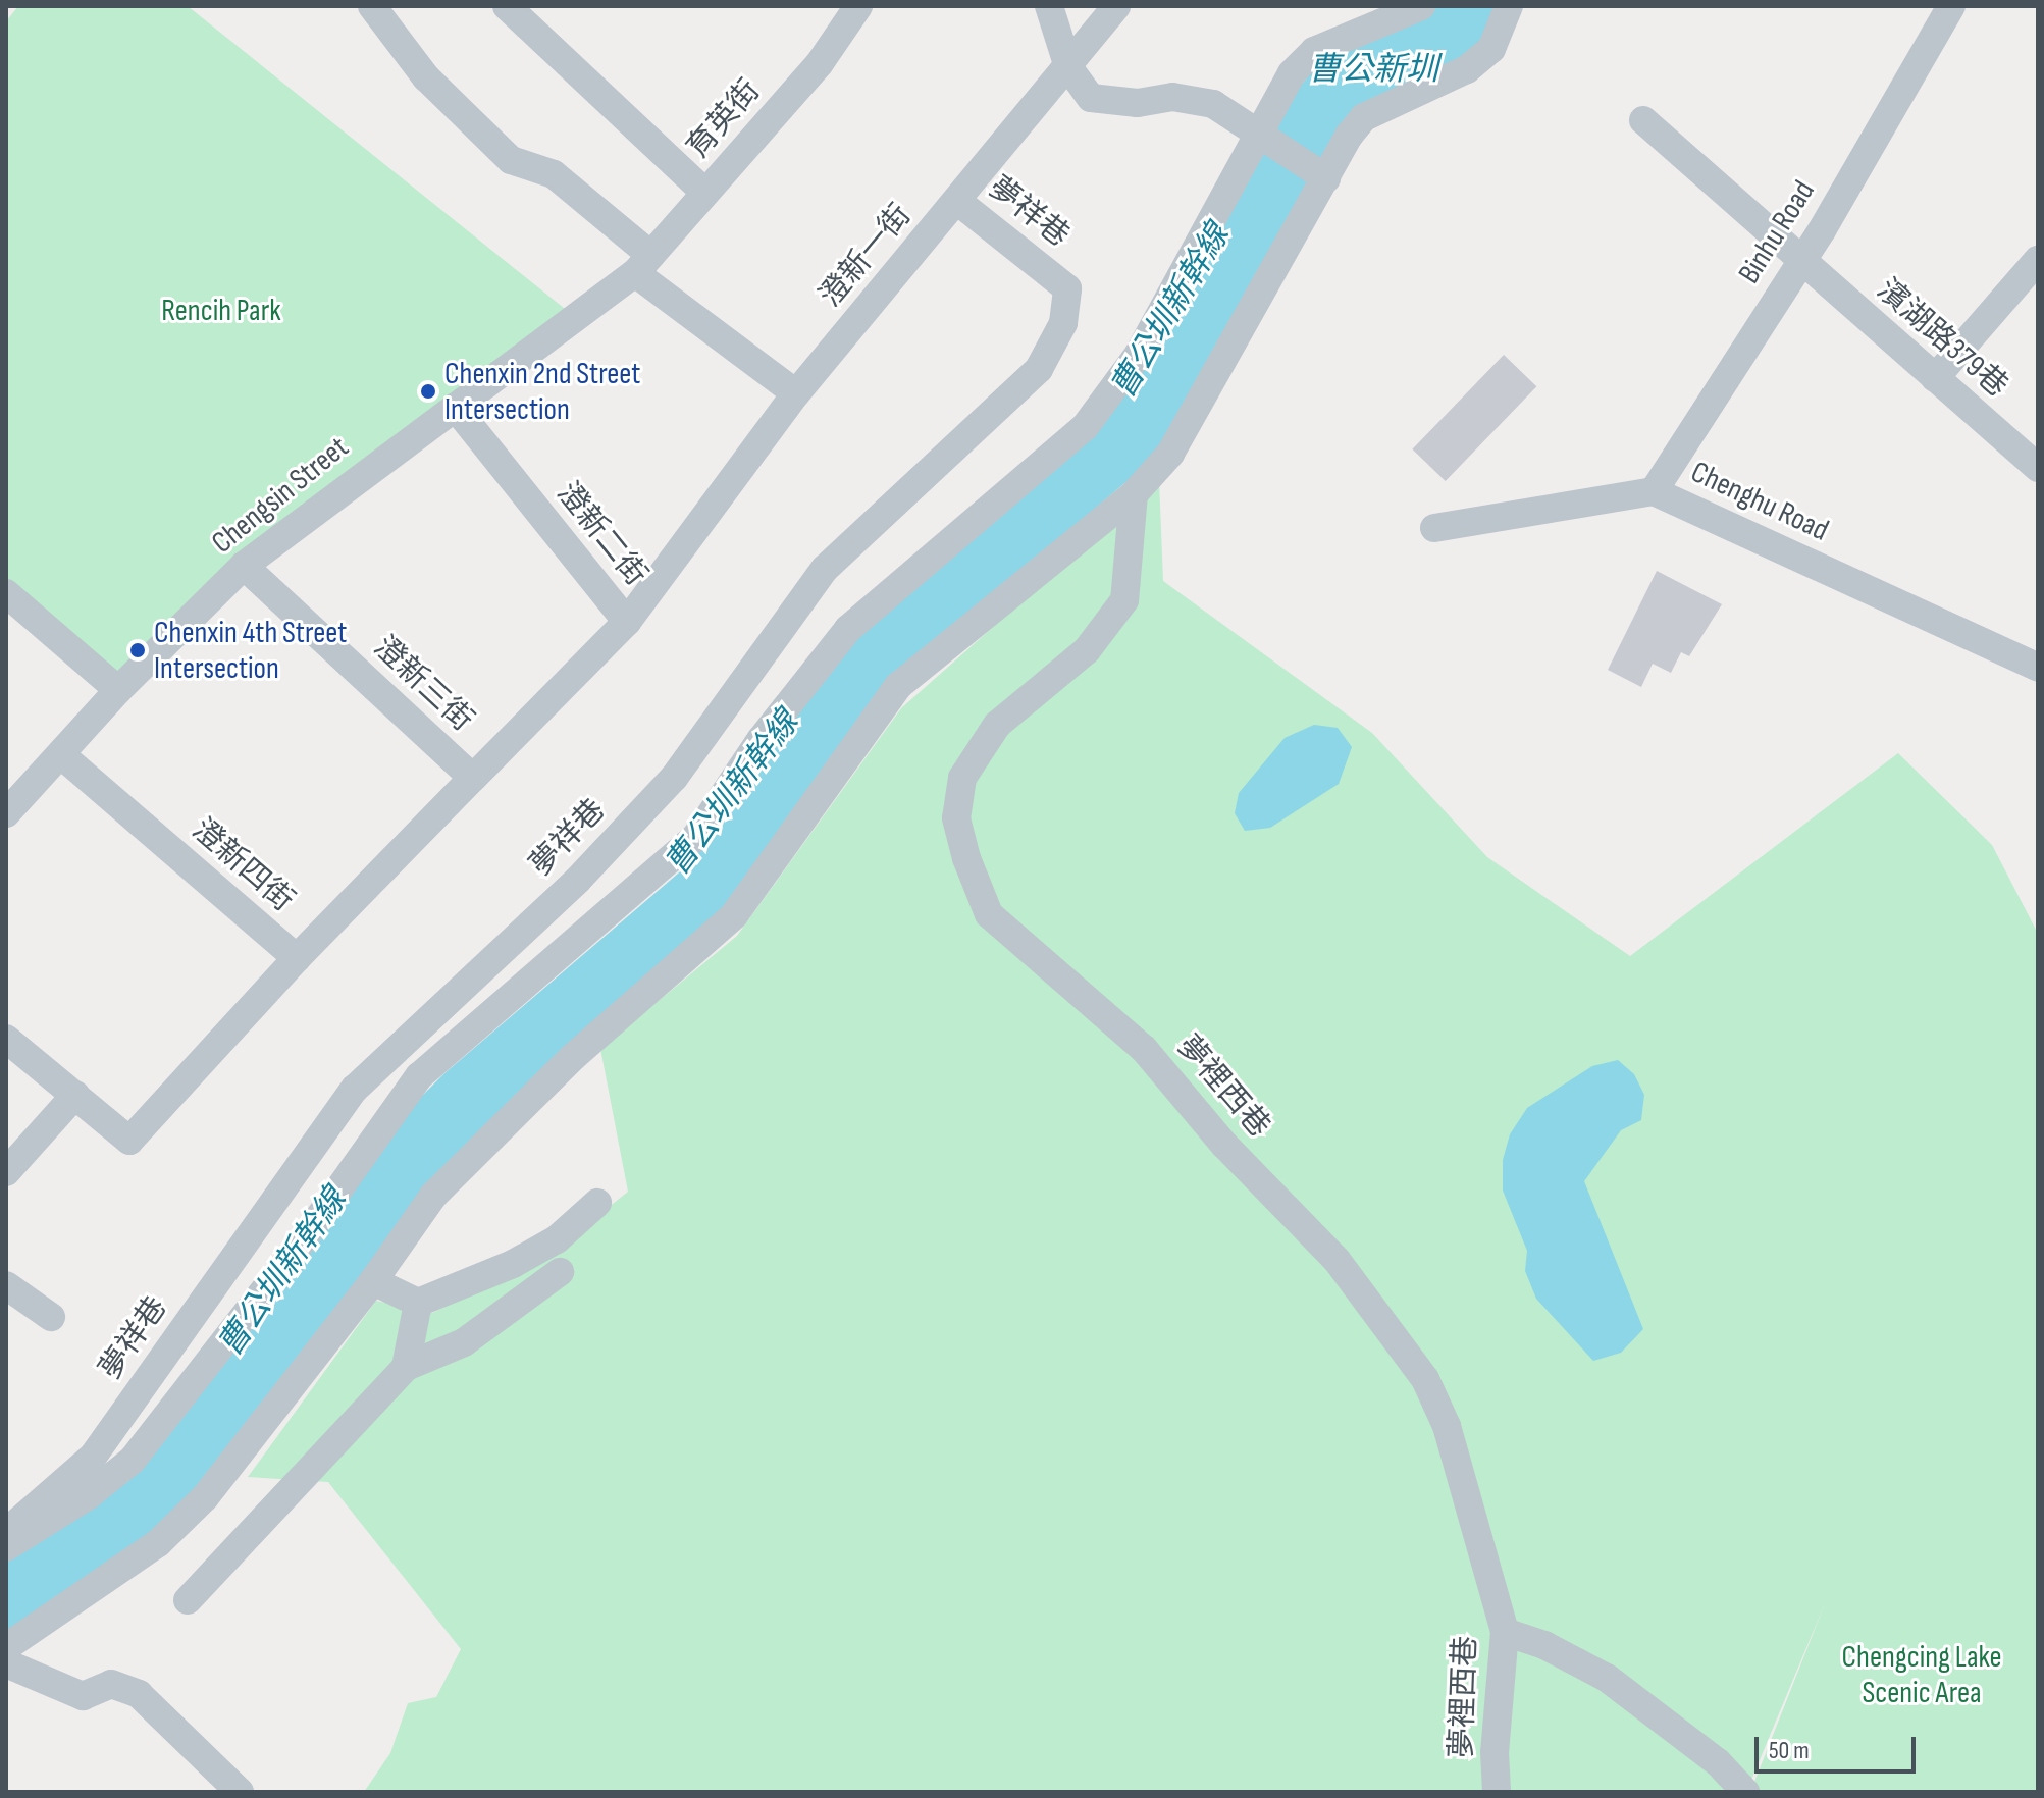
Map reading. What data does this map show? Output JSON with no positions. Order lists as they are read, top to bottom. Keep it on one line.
{"streets":{"street":["育英街","夢祥巷","Binhu Road","澄新一街","濱湖路379巷","Chengsin Street","Chenghu Road","澄新二街","澄新三街","澄新四街","夢裡西巷"]},"crossings":[["育英街","Chengsin Street"],["夢祥巷","澄新一街"],["Binhu Road","濱湖路379巷"],["Binhu Road","Chenghu Road"],["澄新一街","澄新二街"],["Chengsin Street","澄新二街"],["Chengsin Street","澄新三街"],["Chengsin Street","澄新四街"],["澄新二街","澄新三街"]],"water":["曹公新圳","曹公圳新幹線"],"parks":["Rencih Park","Chengcing Lake Scenic Area"],"places":["Chenxin 2nd Street Intersection","Chenxin 4th Street Intersection"],"scale_bar":"50 m"}
